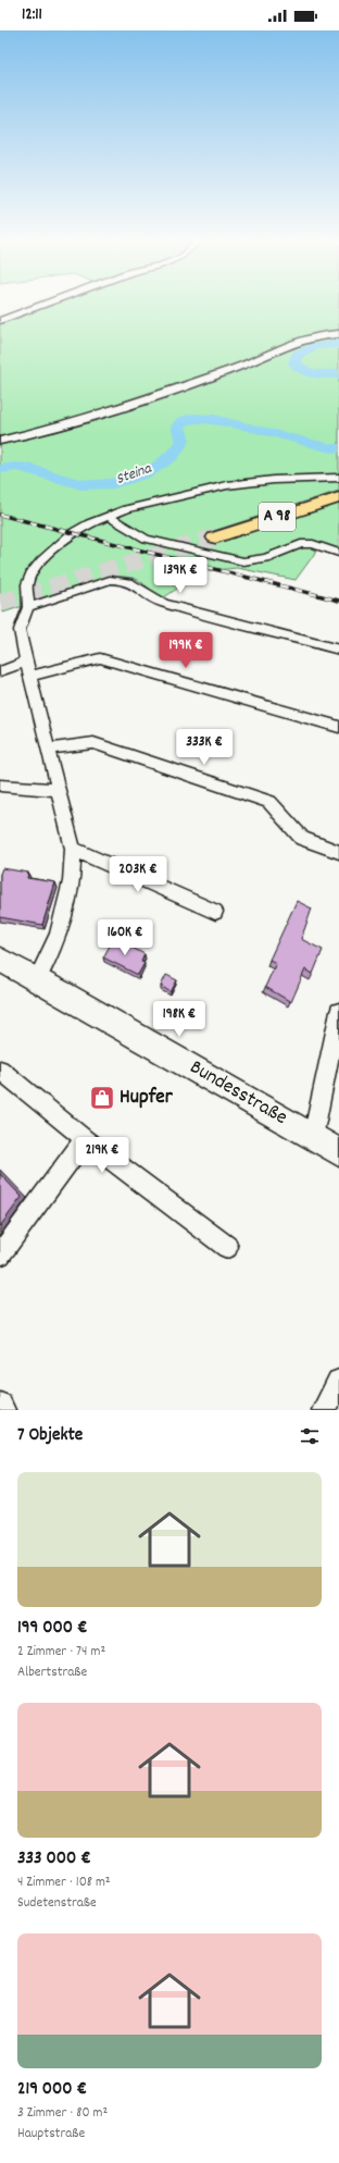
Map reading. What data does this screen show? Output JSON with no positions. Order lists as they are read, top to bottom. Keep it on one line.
{"streets":{"highway":["A 98"],"main road":["Bundesstraße"]},"water":["Steina"],"places":{"shop":["Hupfer"]},"page":{"status":"12:11","price":["139K €","199K €","333K €","203K €","160K €","198K €","219K €"],"heading":"7 Objekte","list":[{"name":"199 000 €","note":"2 Zimmer · 74 m² · Albertstraße"},{"name":"333 000 €","note":"4 Zimmer · 108 m² · Sudetenstraße"},{"name":"219 000 €","note":"3 Zimmer · 80 m² · Hauptstraße"}]}}
